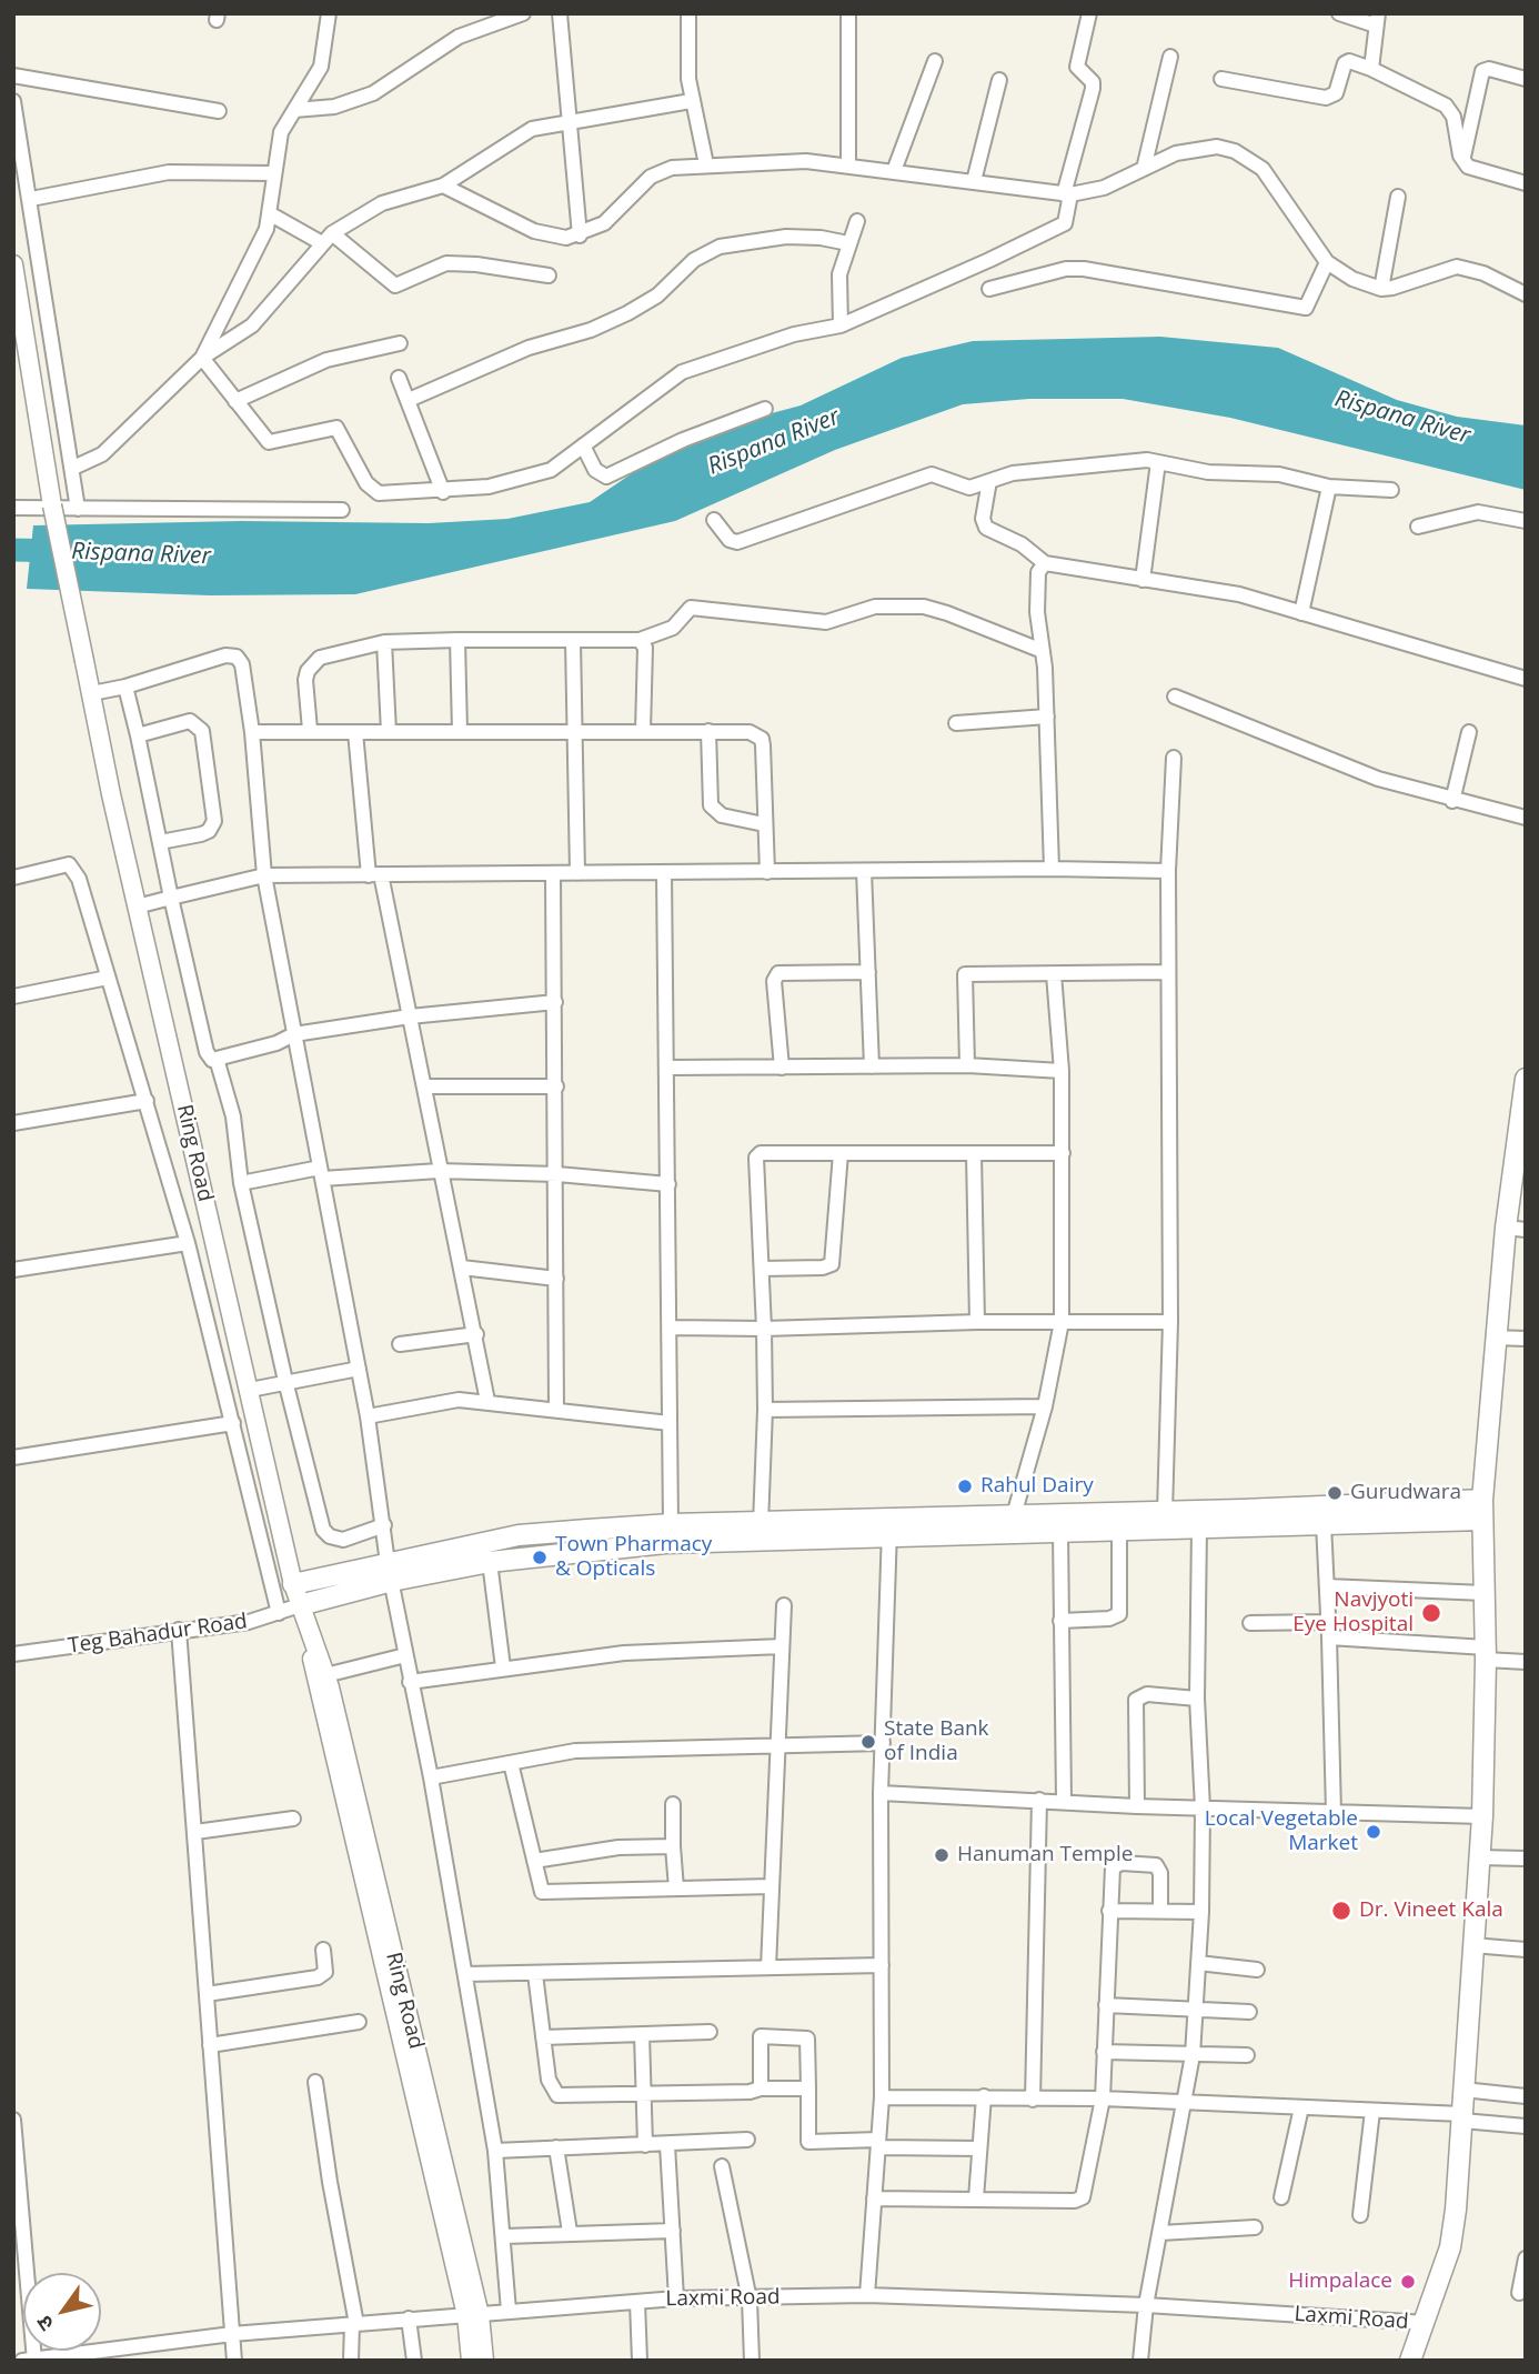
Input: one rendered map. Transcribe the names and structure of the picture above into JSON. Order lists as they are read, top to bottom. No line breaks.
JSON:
{"streets":{"street":["Ring Road","Teg Bahadur Road","Laxmi Road"]},"crossings":[["Ring Road","Teg Bahadur Road"],["Ring Road","Laxmi Road"]],"water":["Rispana River"],"places":["Rahul Dairy","Gurudwara","Town Pharmacy & Opticals","Navjyoti Eye Hospital","State Bank of India","Local Vegetable Market","Hanuman Temple","Dr. Vineet Kala","Himpalace"],"north":"bottom left"}
